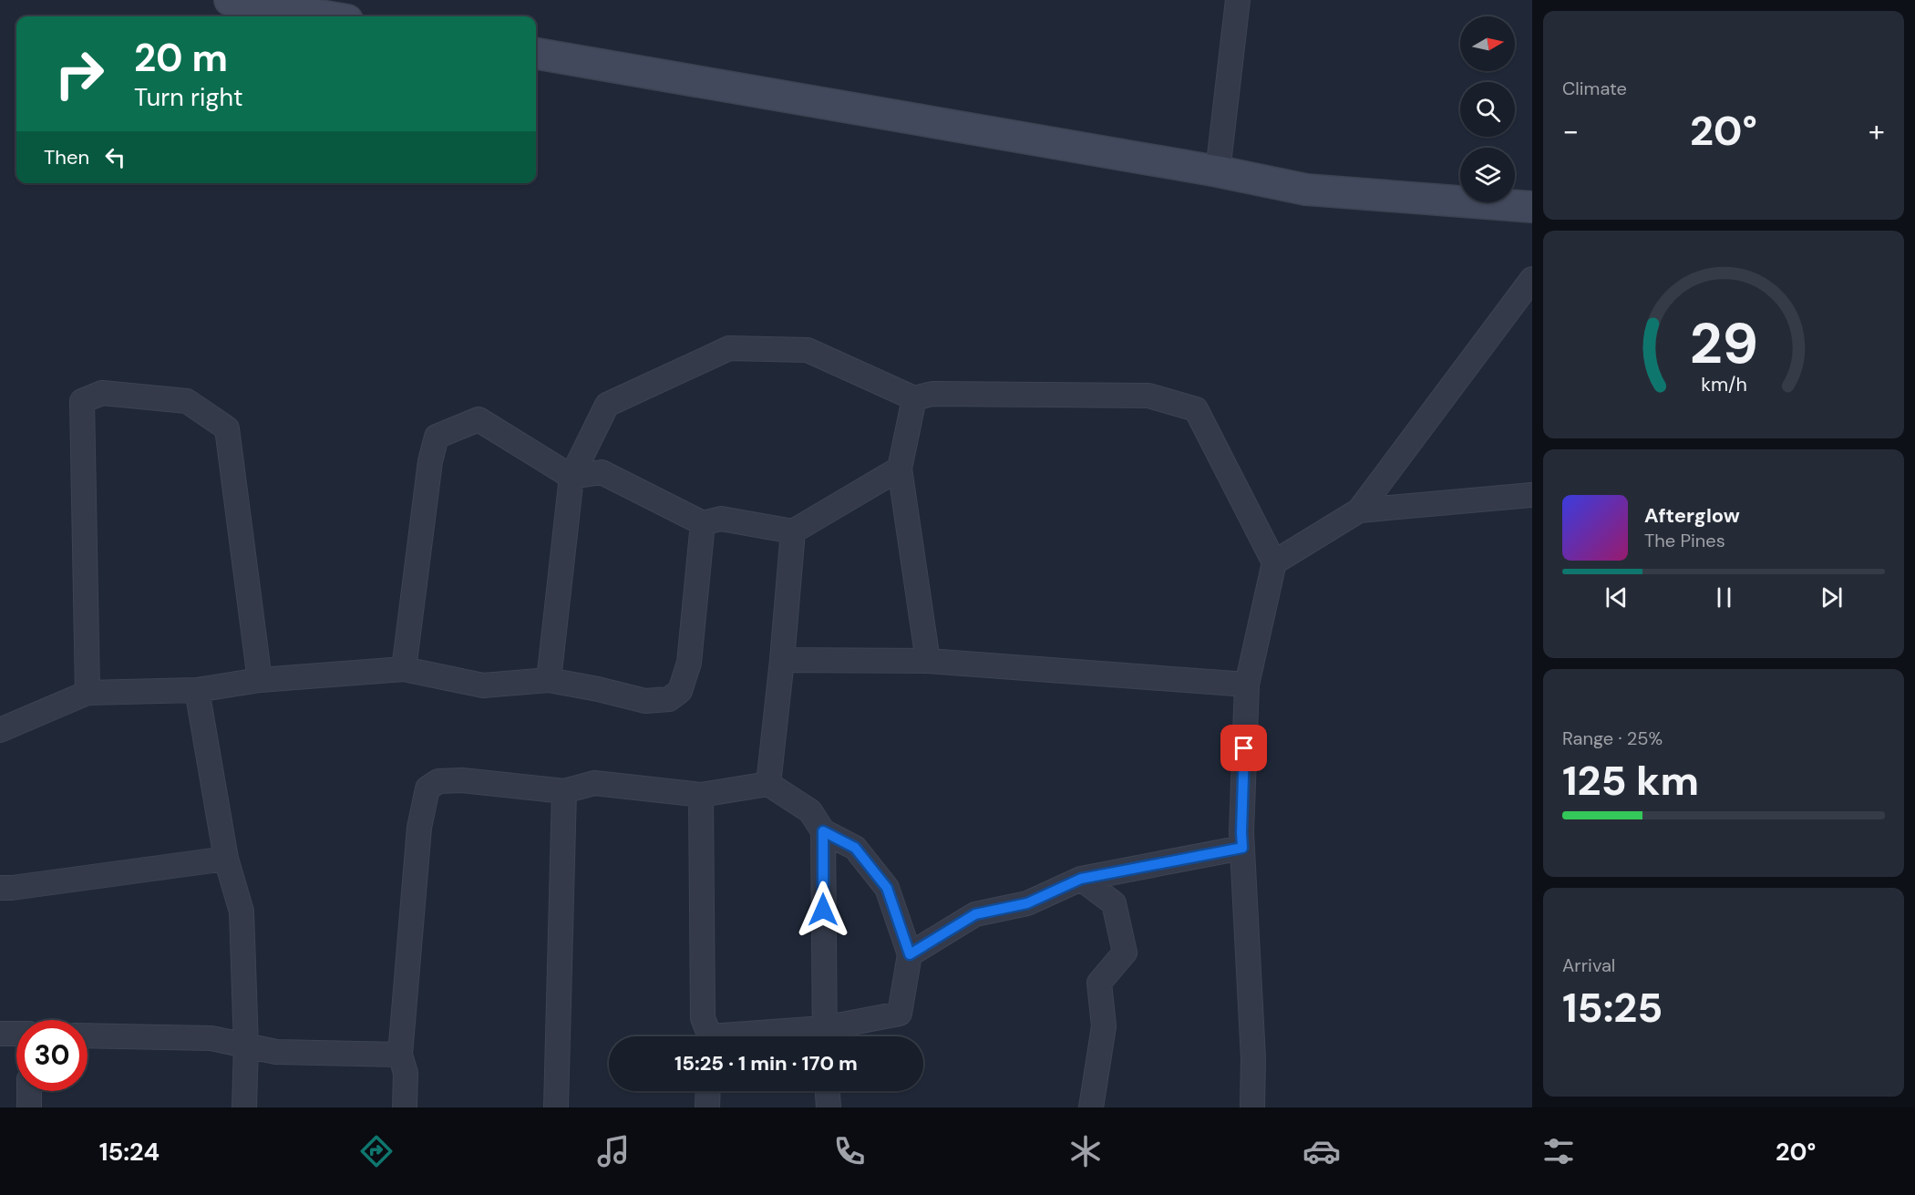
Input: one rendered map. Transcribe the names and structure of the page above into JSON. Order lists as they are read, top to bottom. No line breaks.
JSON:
{"north":"right","page":{"tile":["Climate",["Range · 25%","125 km"],["Arrival","15:25"]],"turn":["20 m","Turn right"],"heat":["−","20°","+"],"then":"Then","song":["Afterglow","The Pines"],"limit":"30","trip":"15:25 · 1 min · 170 m","tabs":["15:24","20°"],"gauge":["29","km/h"]}}
